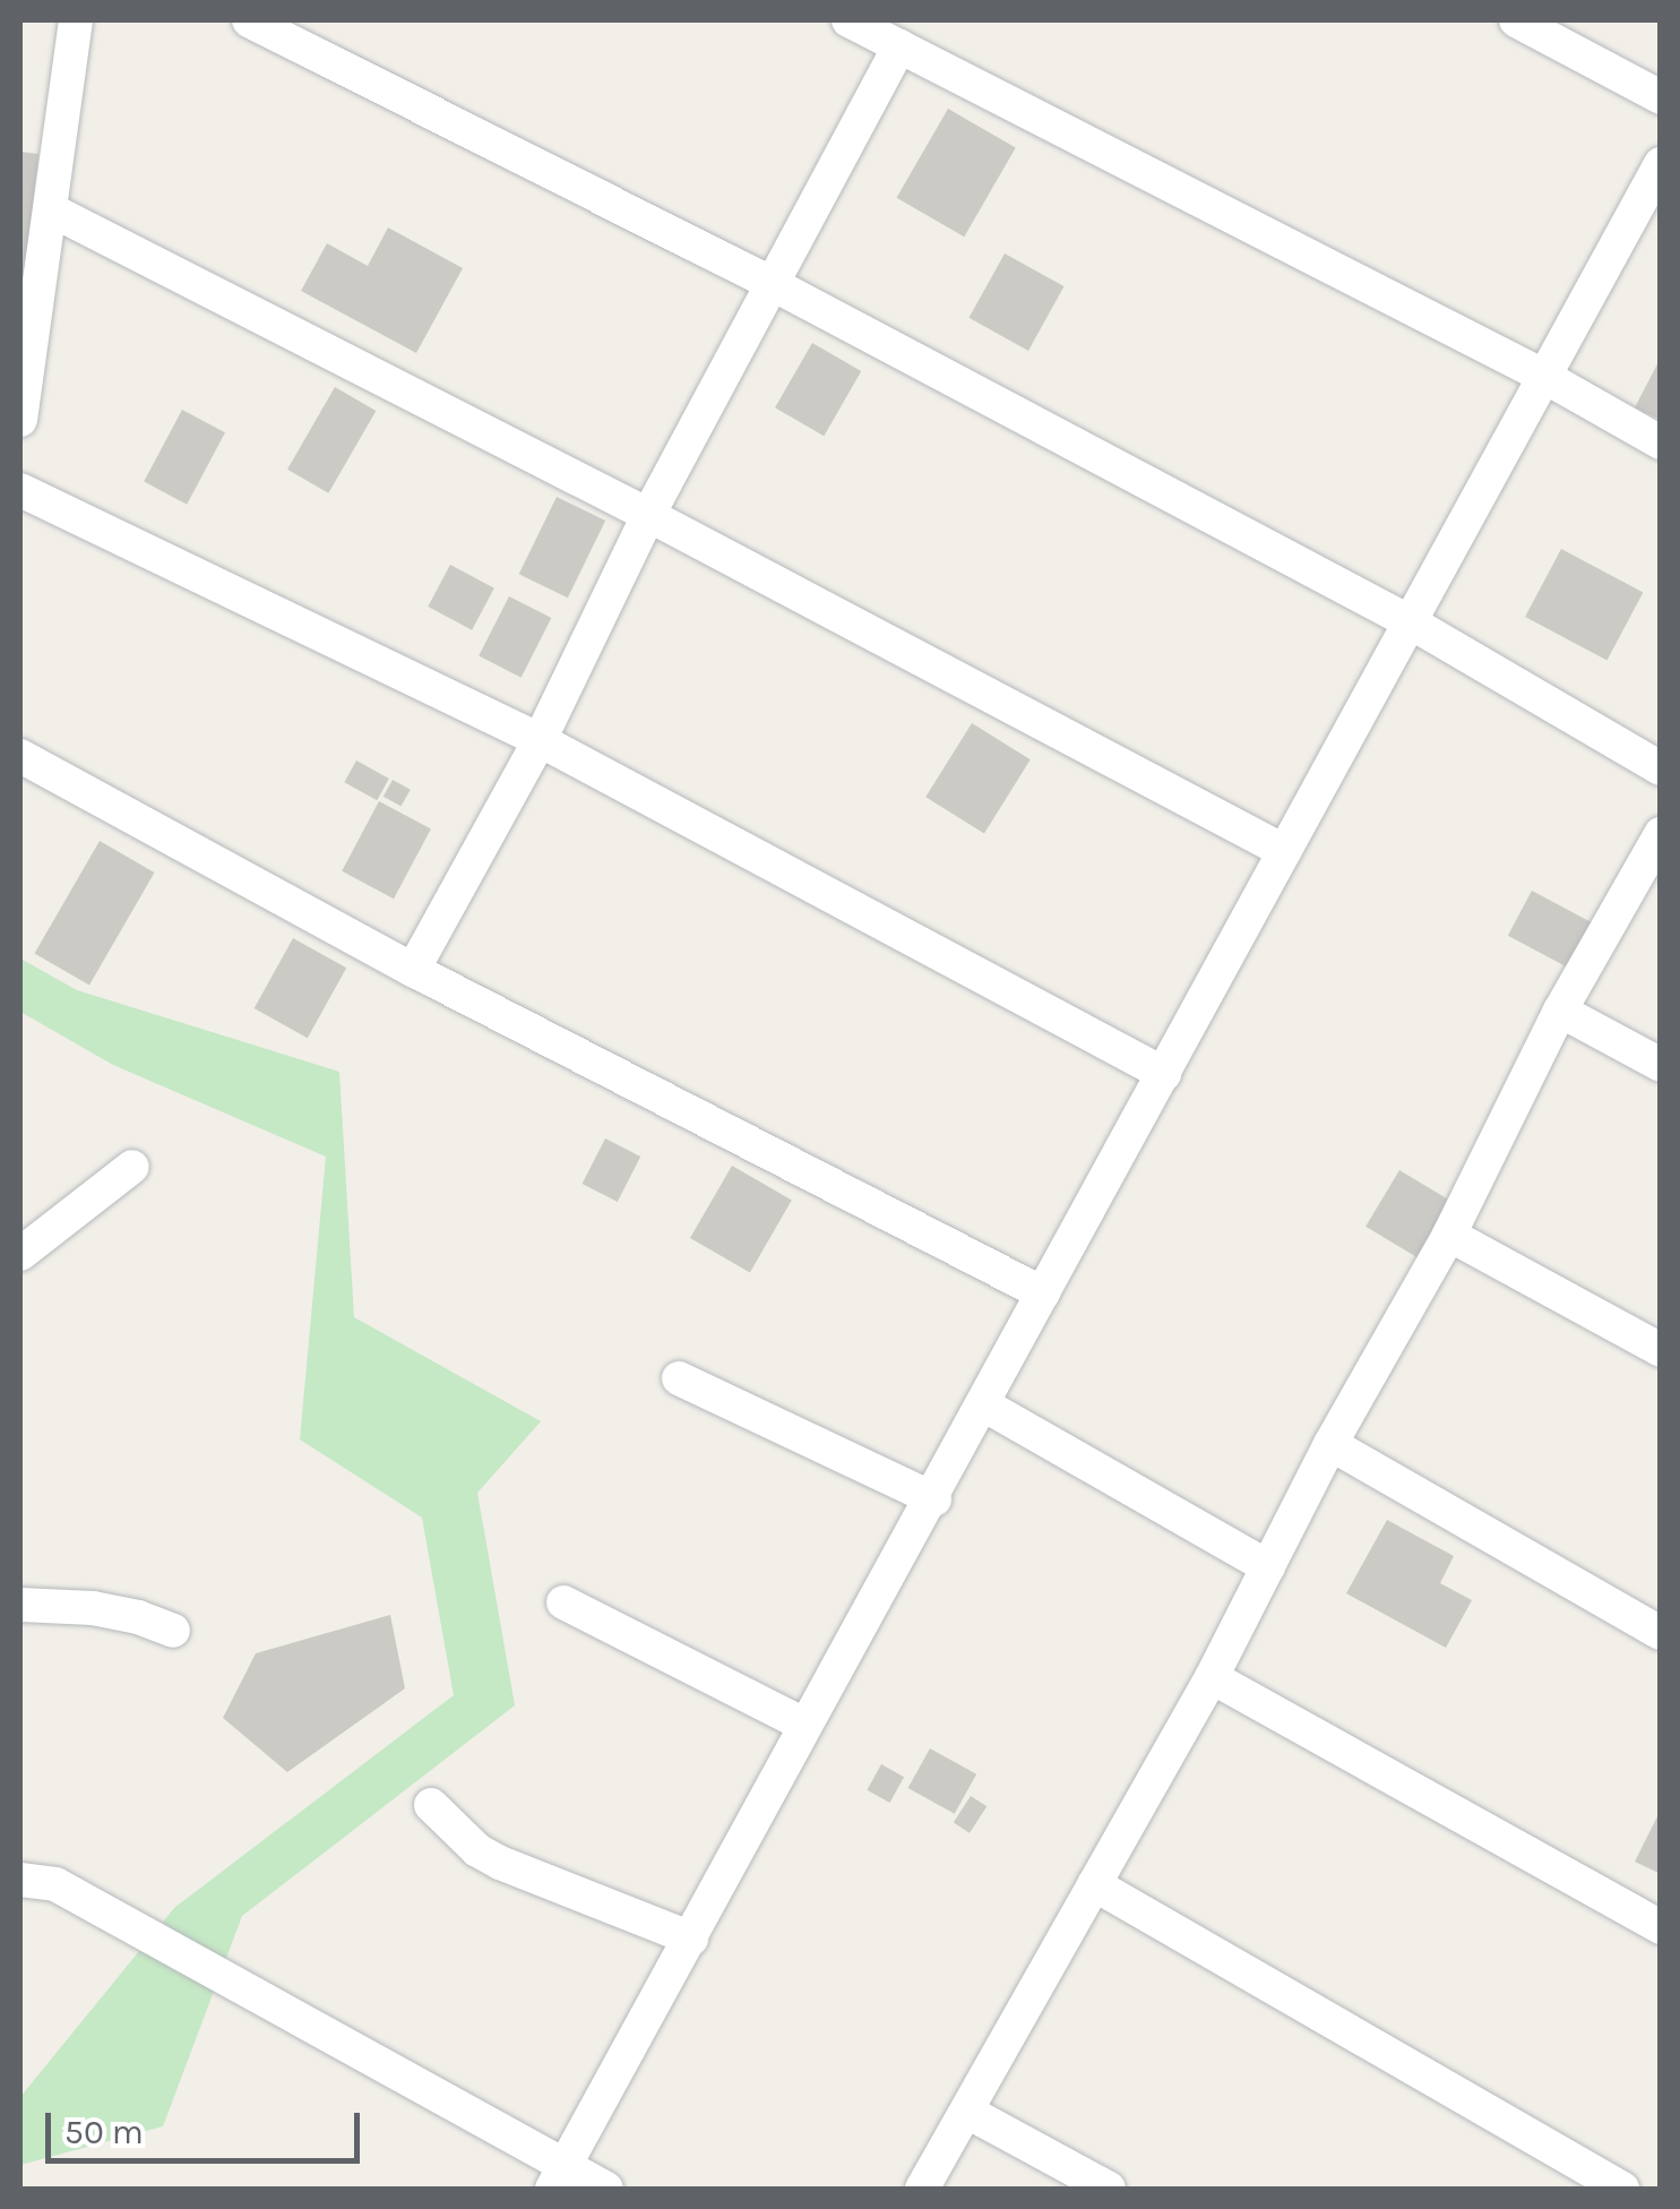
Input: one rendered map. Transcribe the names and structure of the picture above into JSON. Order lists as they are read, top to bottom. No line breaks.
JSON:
{"scale_bar":"50 m"}
